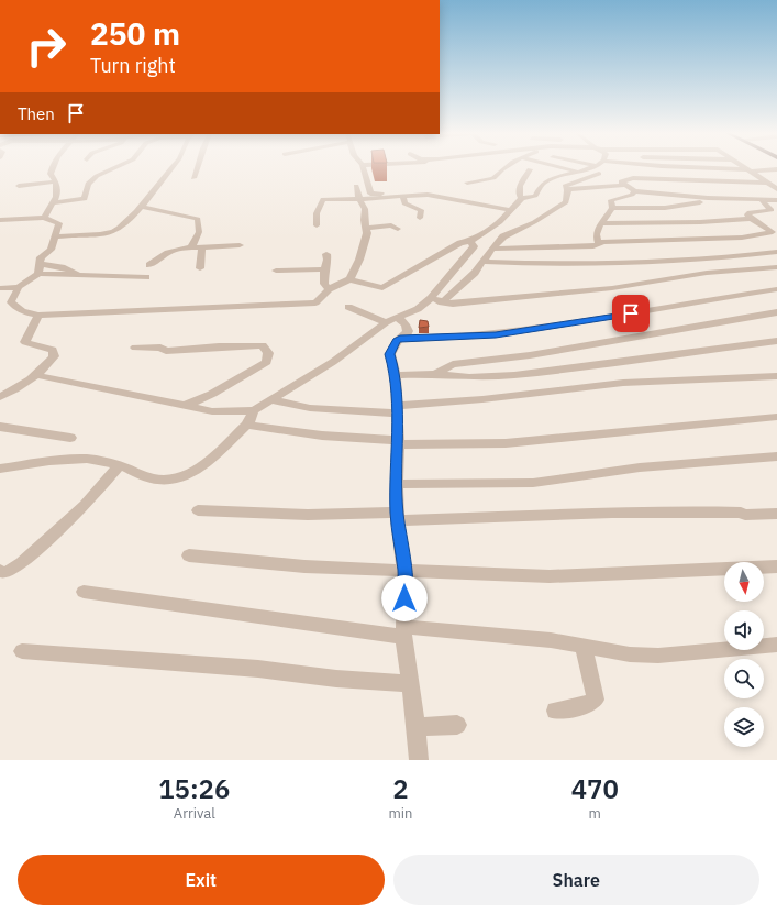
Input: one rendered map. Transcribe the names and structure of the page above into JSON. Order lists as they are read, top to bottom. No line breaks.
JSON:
{"north":"bottom","page":{"turn":["250 m","Turn right"],"then":"Then","eta":["15:26","Arrival","2","min","470","m"],"buttons":["Exit","Share"]}}
